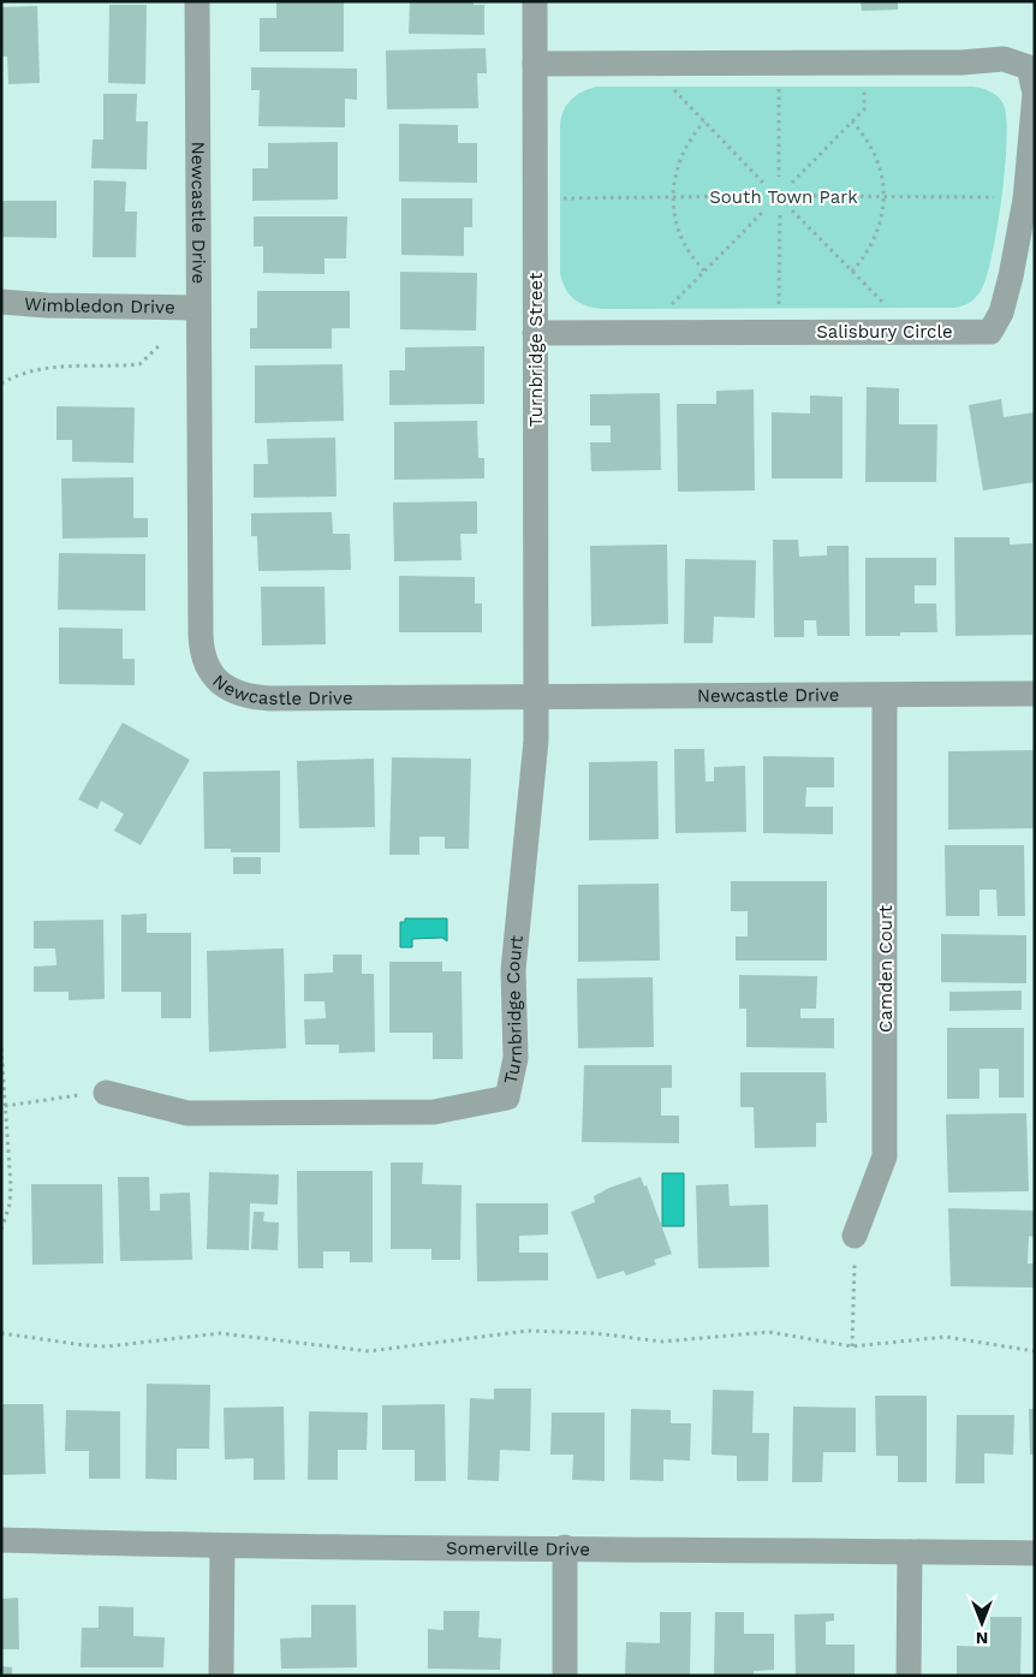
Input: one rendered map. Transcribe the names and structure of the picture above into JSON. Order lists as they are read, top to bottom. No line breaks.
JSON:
{"streets":{"street":["Newcastle Drive","Wimbledon Drive","Salisbury Circle","Turnbridge Street","Camden Court","Turnbridge Court","Somerville Drive"]},"crossings":[["Newcastle Drive","Wimbledon Drive"],["Newcastle Drive","Turnbridge Street"],["Newcastle Drive","Camden Court"],["Newcastle Drive","Turnbridge Court"],["Salisbury Circle","Turnbridge Street"],["Turnbridge Street","Turnbridge Court"]],"parks":["South Town Park"],"north":"bottom"}
